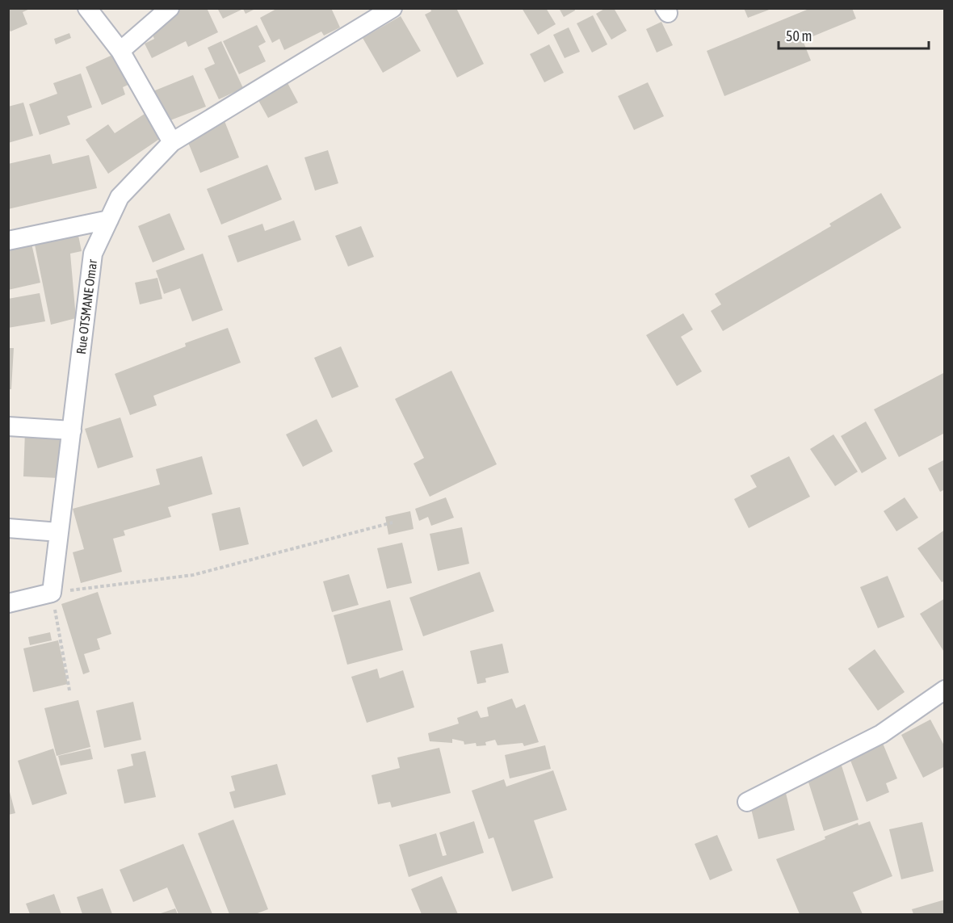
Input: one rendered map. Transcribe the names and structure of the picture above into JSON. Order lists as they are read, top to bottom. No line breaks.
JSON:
{"streets":{"street":["Rue OTSMANE Omar"]},"scale_bar":"50 m"}
